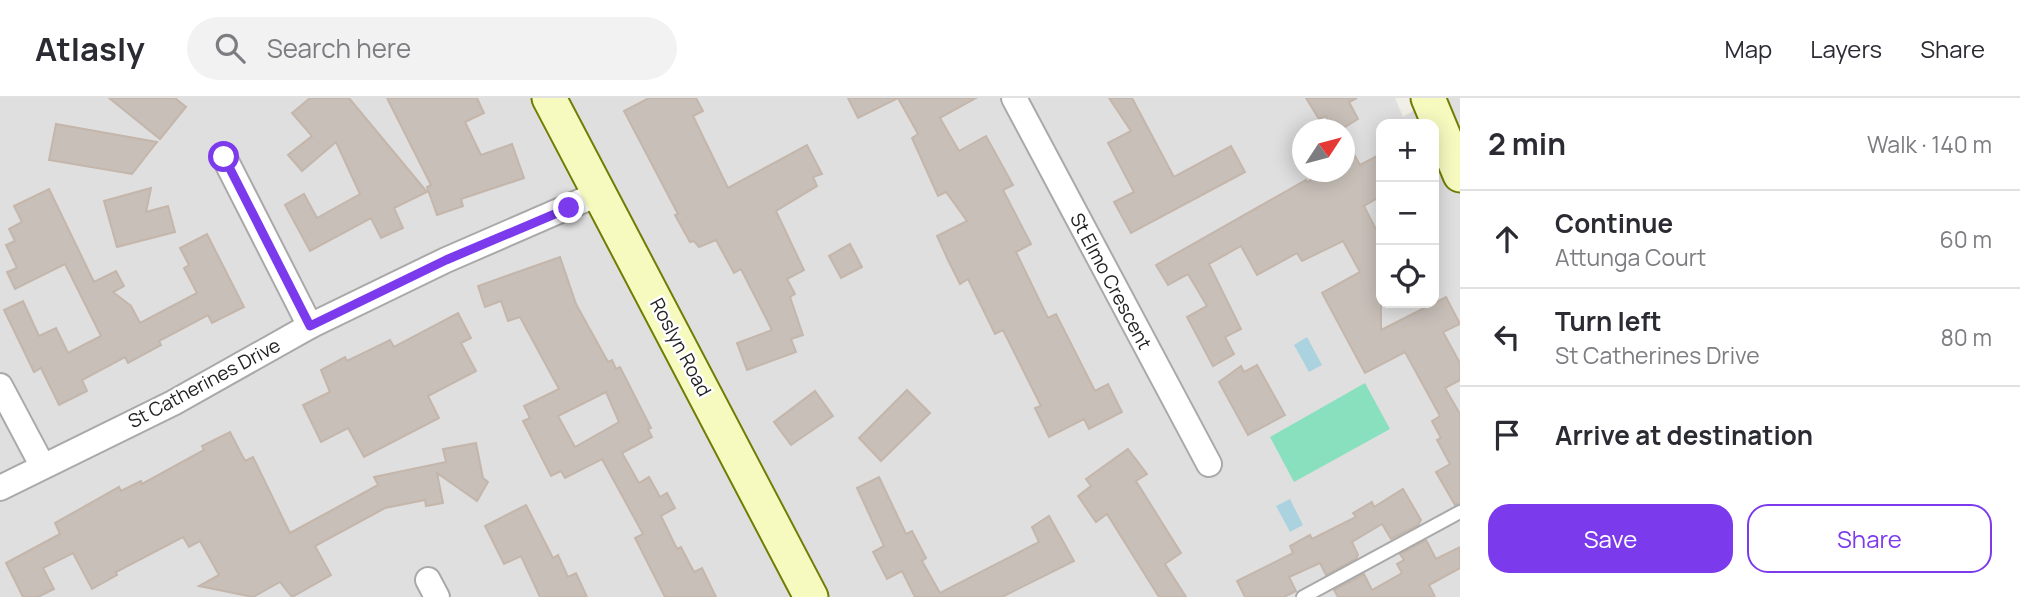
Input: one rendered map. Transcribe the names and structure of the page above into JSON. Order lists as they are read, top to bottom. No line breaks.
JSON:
{"streets":{"street":["St Elmo Crescent","Roslyn Road","St Catherines Drive"]},"crossings":[["Roslyn Road","St Catherines Drive"]],"north":"top right","page":{"header":"Atlasly","search":"Search here","nav":["Map","Layers","Share"],"heading":["2 min","Walk · 140 m"],"map_buttons":["+","−"],"list":[["Continue","Attunga Court","60 m"],["Turn left","St Catherines Drive","80 m"],"Arrive at destination"],"buttons":["Save","Share"]}}
